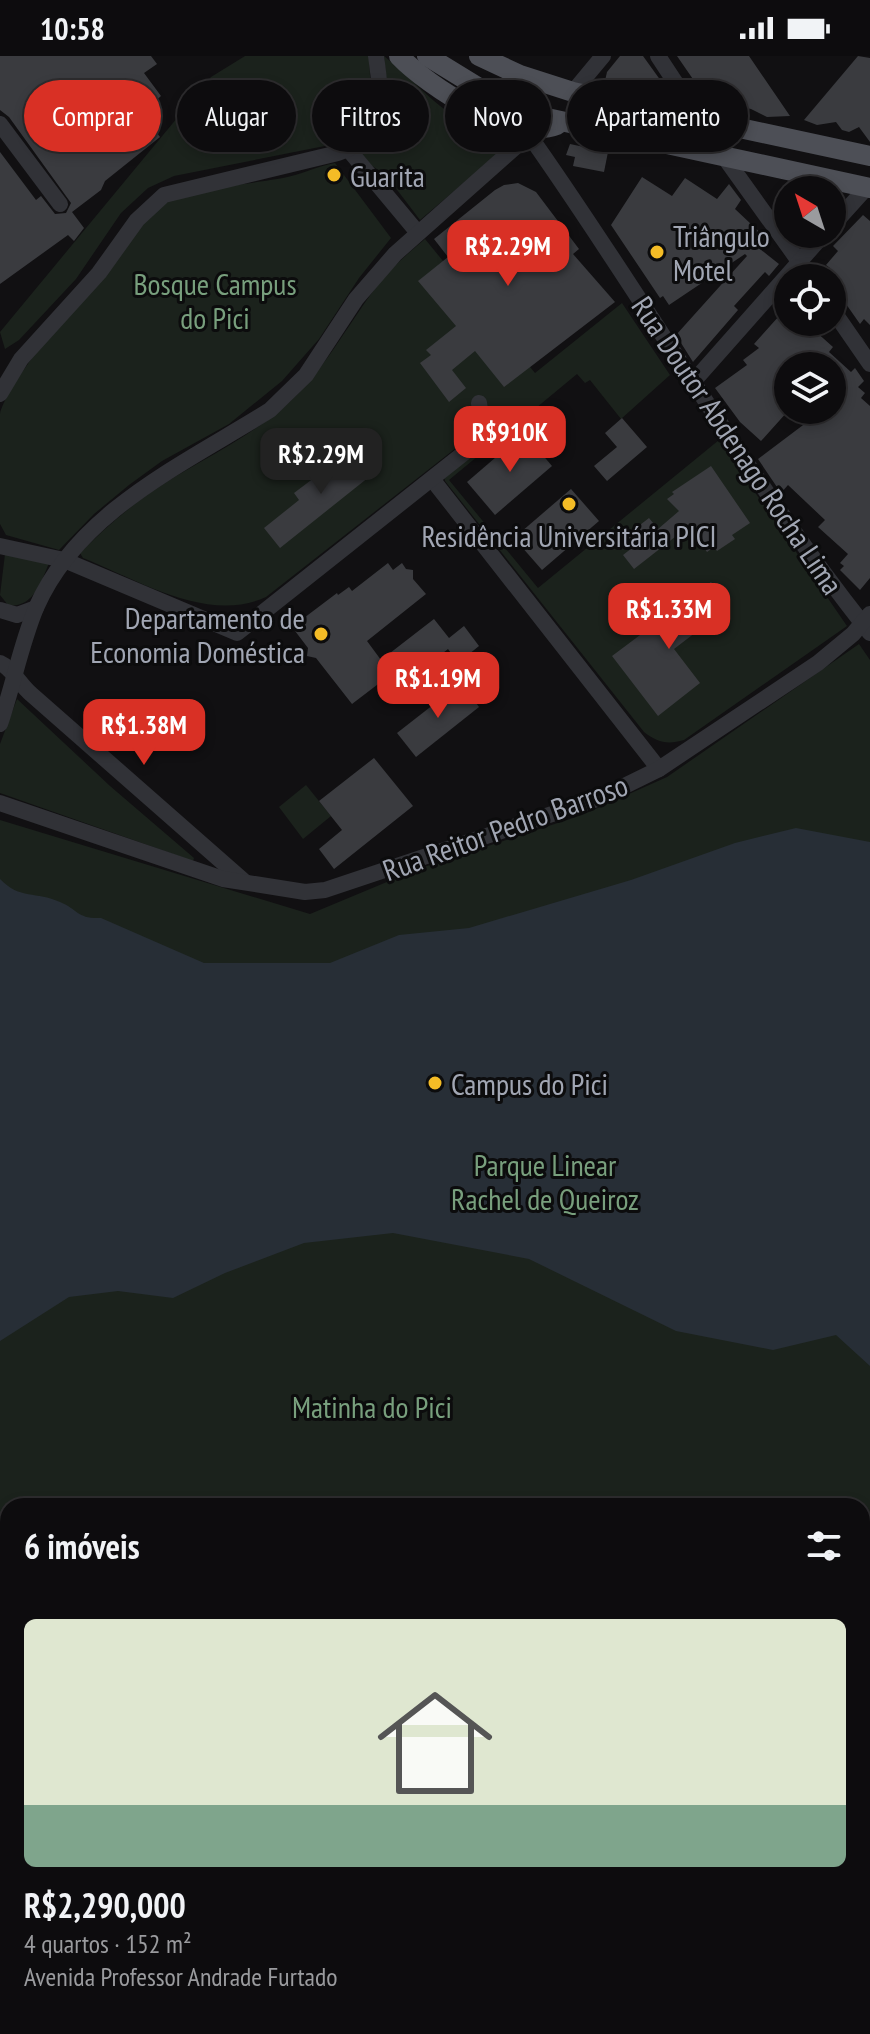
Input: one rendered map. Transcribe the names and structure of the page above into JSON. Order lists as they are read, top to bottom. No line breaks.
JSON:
{"streets":{"street":["Rua Doutor Abdenago Rocha Lima","Rua Reitor Pedro Barroso"]},"crossings":[["Rua Doutor Abdenago Rocha Lima","Rua Reitor Pedro Barroso"]],"parks":["Bosque Campus do Pici","Parque Linear Rachel de Queiroz","Matinha do Pici"],"places":["Guarita","Triângulo Motel","Residência Universitária PICI","Departamento de Economia Doméstica","Campus do Pici"],"north":"top left","page":{"status":"10:58","chip":["Comprar","Alugar","Filtros","Novo","Apartamento"],"price":["R$2.29M","R$910K","R$2.29M","R$1.33M","R$1.19M","R$1.38M"],"heading":"6 imóveis","list":[{"name":"R$2,290,000","note":"4 quartos · 152 m² · Avenida Professor Andrade Furtado"}]}}
